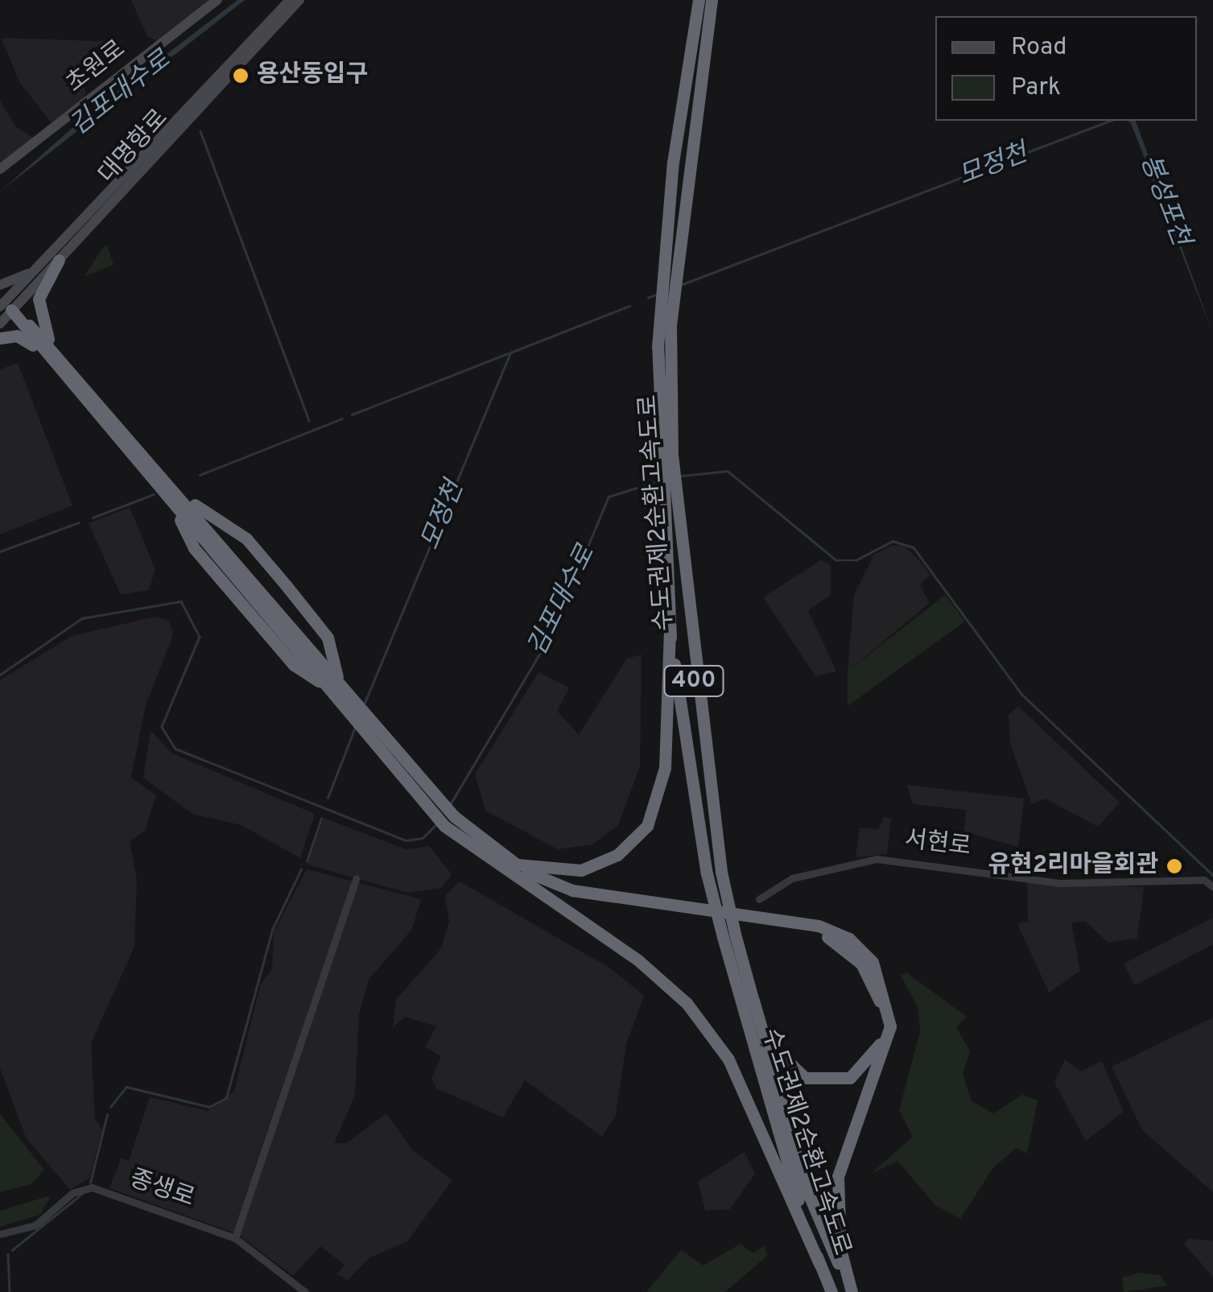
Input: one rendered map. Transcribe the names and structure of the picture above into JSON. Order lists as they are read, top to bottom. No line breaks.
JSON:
{"streets":{"highway":["수도권제2순환고속도로","400"],"main road":["초원로","대명항로"],"street":["서현로","종생로"]},"water":["김포대수로","모정천","봉성포천"],"places":["용산동입구","유현2리마을회관"],"legend":["Road","Park"]}
